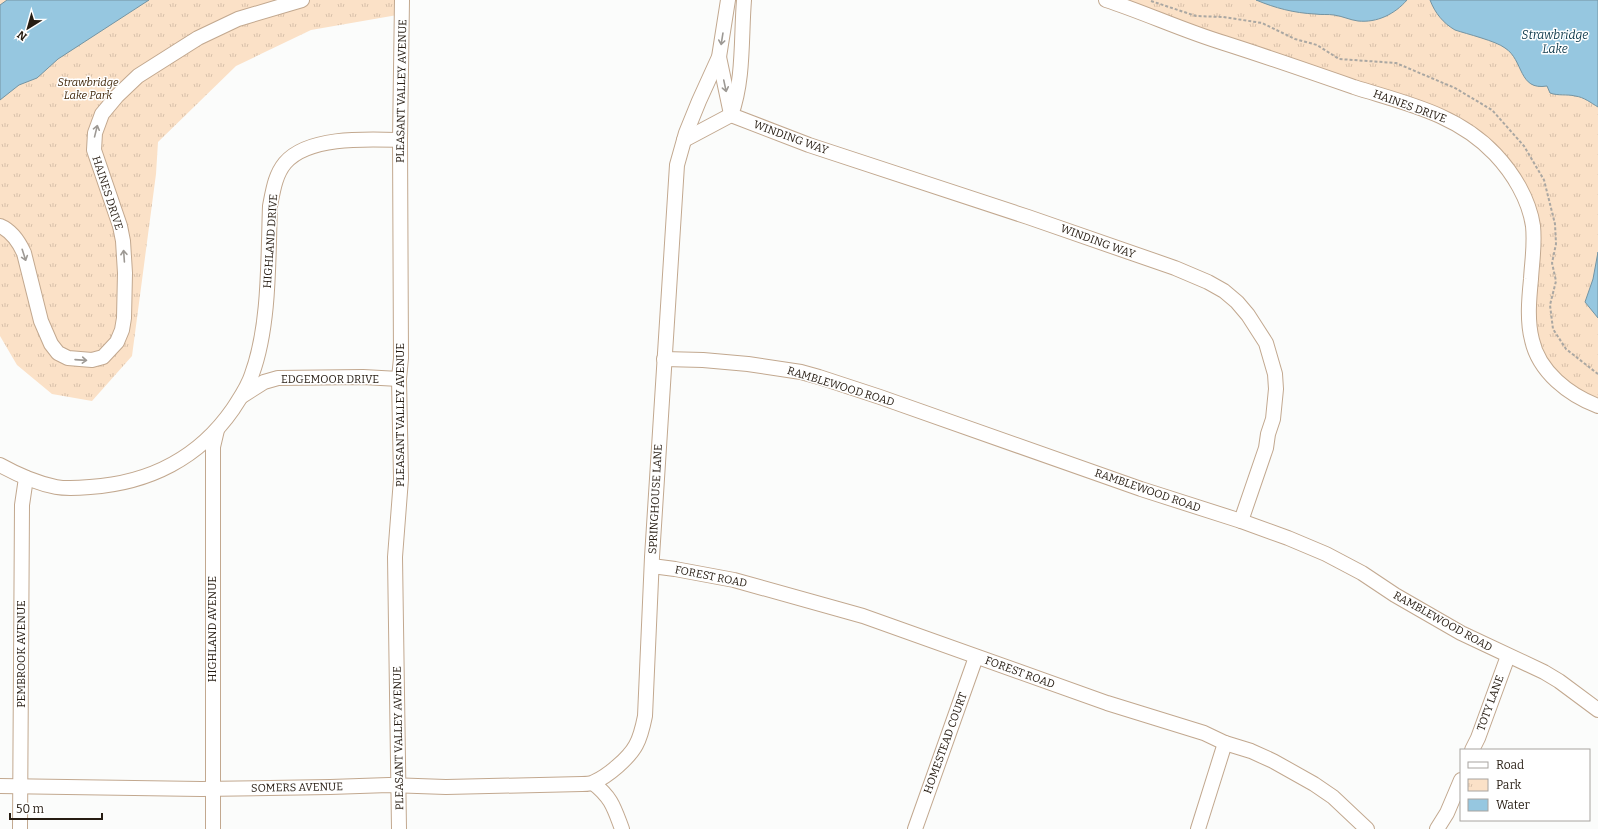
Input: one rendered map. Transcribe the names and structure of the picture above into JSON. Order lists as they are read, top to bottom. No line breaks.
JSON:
{"streets":{"street":["PLEASANT VALLEY AVENUE","HAINES DRIVE","WINDING WAY","HIGHLAND DRIVE","EDGEMOOR DRIVE","RAMBLEWOOD ROAD","SPRINGHOUSE LANE","FOREST ROAD","HIGHLAND AVENUE","PEMBROOK AVENUE","TOTY LANE","HOMESTEAD COURT","SOMERS AVENUE"]},"crossings":[["PLEASANT VALLEY AVENUE","HIGHLAND DRIVE"],["PLEASANT VALLEY AVENUE","EDGEMOOR DRIVE"],["PLEASANT VALLEY AVENUE","SOMERS AVENUE"],["WINDING WAY","RAMBLEWOOD ROAD"],["WINDING WAY","SPRINGHOUSE LANE"],["HIGHLAND DRIVE","EDGEMOOR DRIVE"],["HIGHLAND DRIVE","HIGHLAND AVENUE"],["RAMBLEWOOD ROAD","SPRINGHOUSE LANE"],["RAMBLEWOOD ROAD","TOTY LANE"],["SPRINGHOUSE LANE","FOREST ROAD"],["SPRINGHOUSE LANE","SOMERS AVENUE"],["FOREST ROAD","HOMESTEAD COURT"],["HIGHLAND AVENUE","SOMERS AVENUE"],["PEMBROOK AVENUE","SOMERS AVENUE"]],"water":["Strawbridge Lake"],"parks":["Strawbridge Lake Park"],"legend":["Road","Park","Water"],"scale_bar":"50 m","north":"bottom left"}
